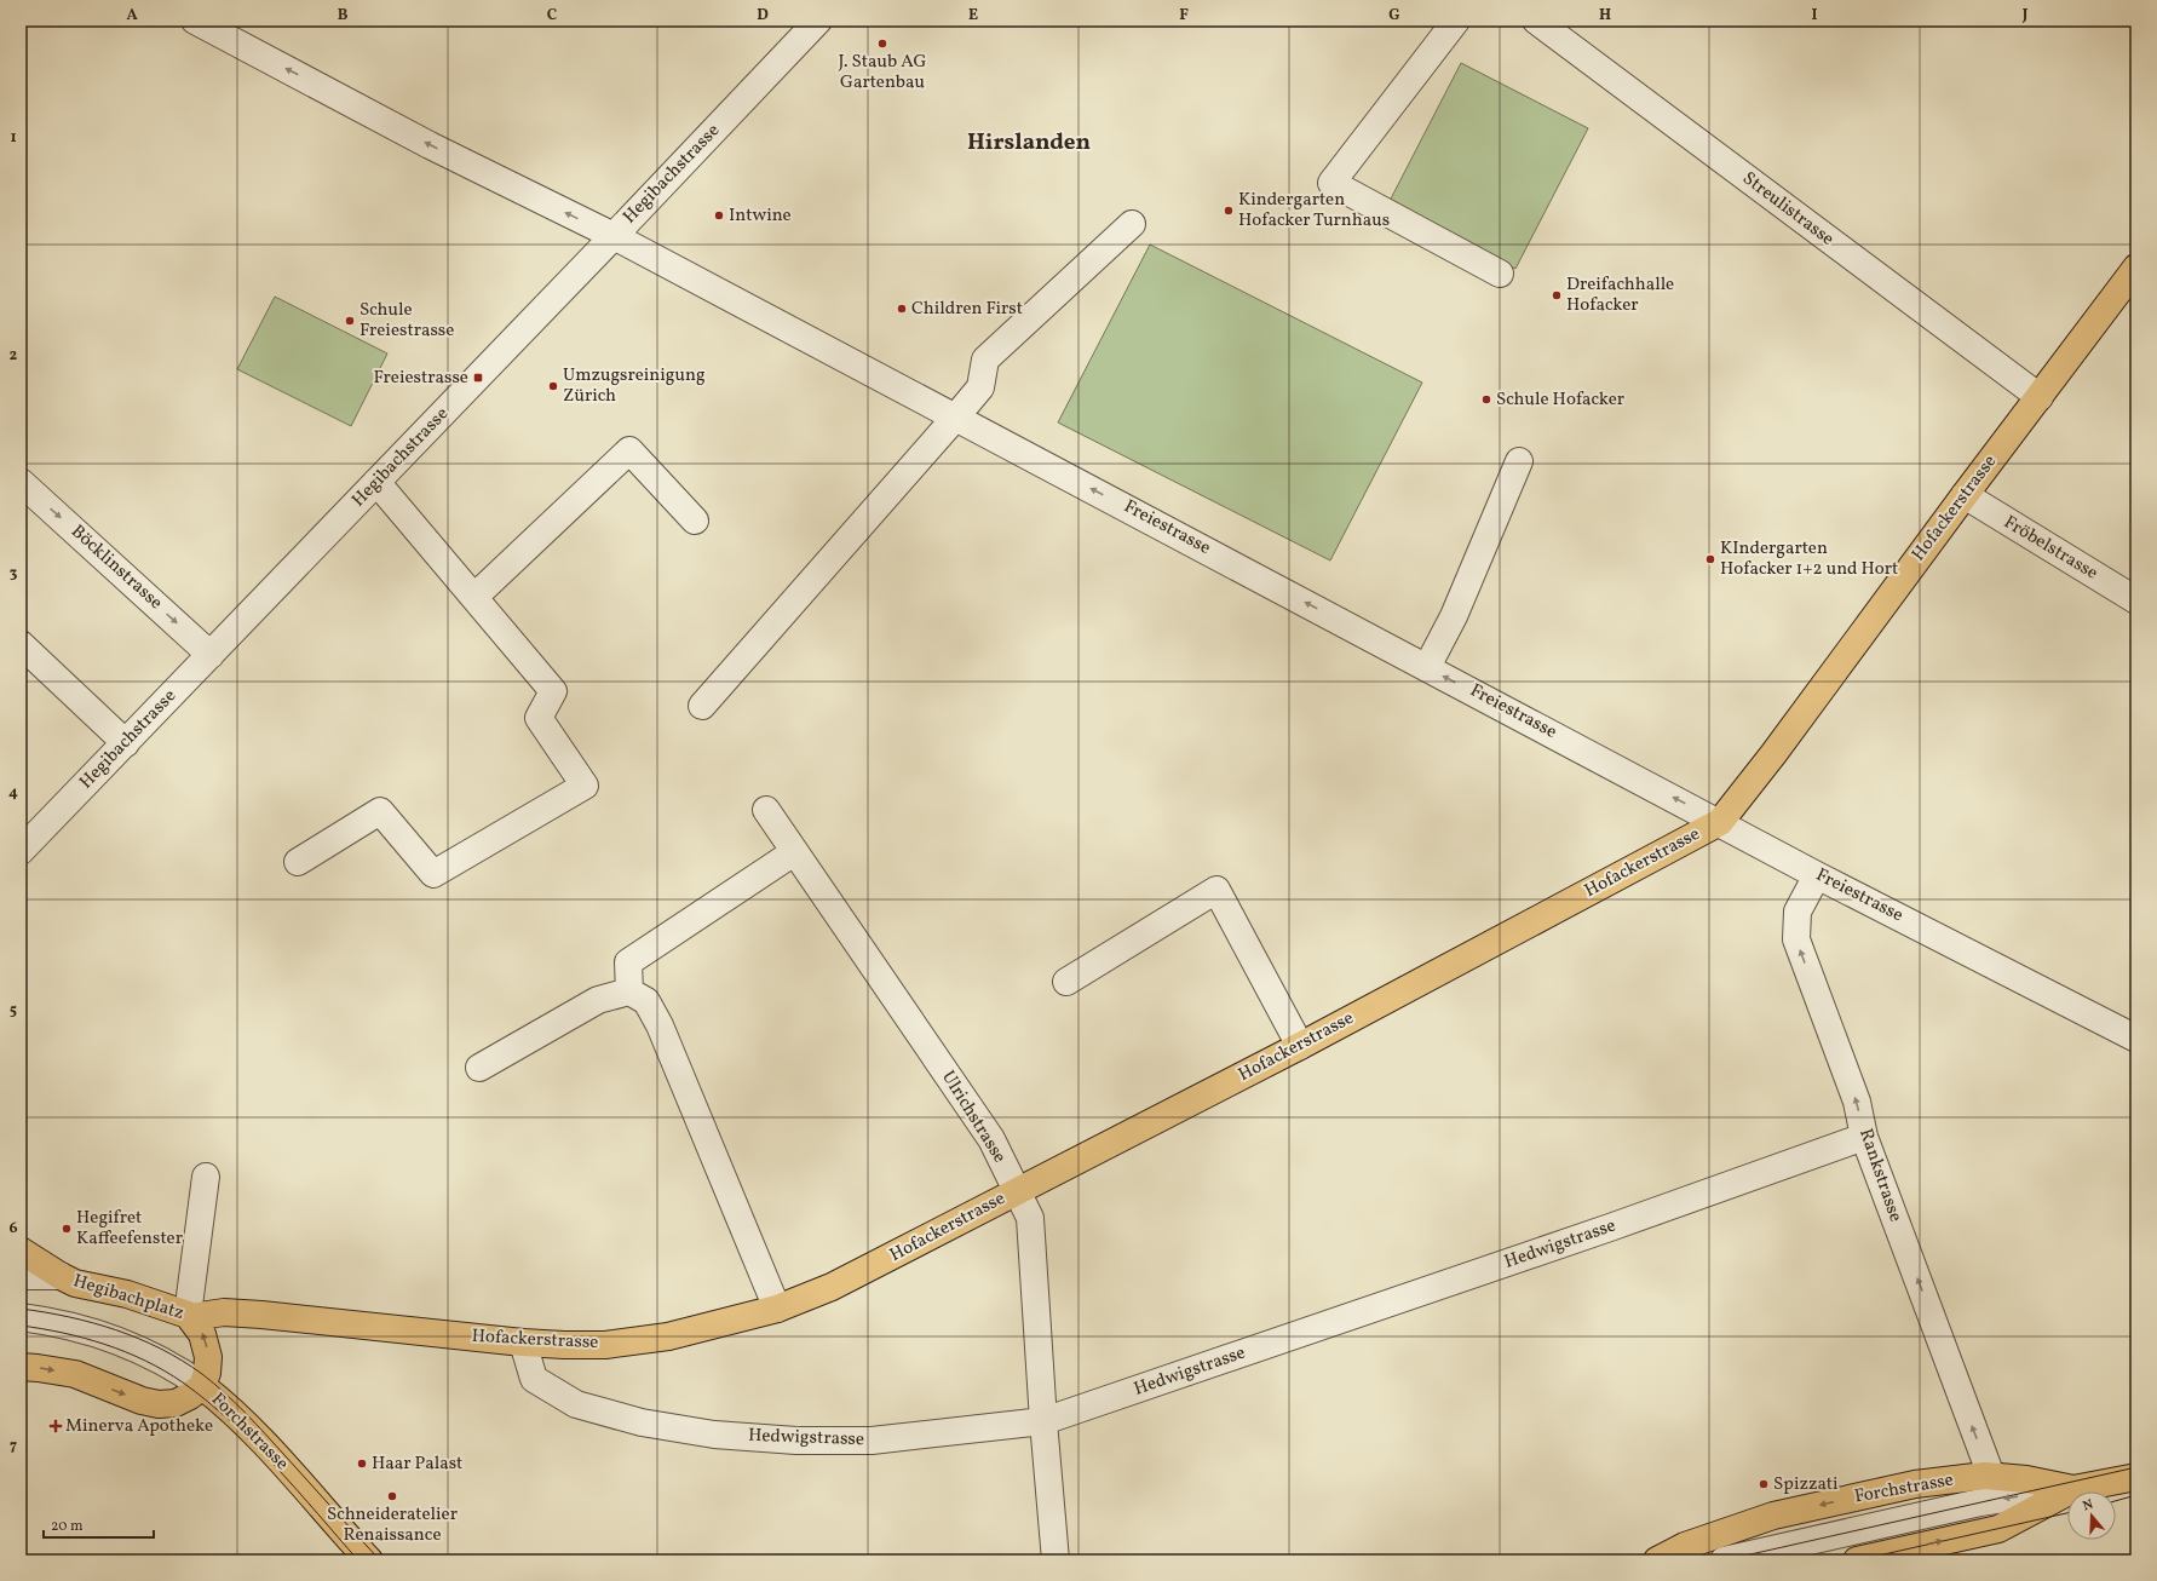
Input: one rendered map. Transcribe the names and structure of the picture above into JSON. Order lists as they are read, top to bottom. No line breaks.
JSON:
{"streets":{"main road":["Hofackerstrasse","Hegibachplatz","Forchstrasse"],"street":["Hegibachstrasse","Streulistrasse","Freiestrasse","Fröbelstrasse","Böcklinstrasse","Ulrichstrasse","Rankstrasse","Hedwigstrasse"]},"crossings":[["Hegibachstrasse","Freiestrasse"],["Hegibachstrasse","Böcklinstrasse"],["Streulistrasse","Hofackerstrasse"],["Hofackerstrasse","Freiestrasse"],["Hofackerstrasse","Fröbelstrasse"],["Hofackerstrasse","Ulrichstrasse"],["Hofackerstrasse","Hedwigstrasse"],["Hofackerstrasse","Hegibachplatz"],["Freiestrasse","Rankstrasse"],["Ulrichstrasse","Hedwigstrasse"],["Rankstrasse","Hedwigstrasse"],["Rankstrasse","Forchstrasse"],["Hegibachplatz","Forchstrasse"]],"one_way":["Freiestrasse","Rankstrasse"],"districts":["Hirslanden"],"places":{"other":["J. Staub AG Gartenbau","Kindergarten Hofacker Turnhaus","Intwine","Dreifachhalle Hofacker","Children First","Schule Freiestrasse","Umzugsreinigung Zürich","Schule Hofacker","KIndergarten Hofacker 1+2 und Hort","Hegifret Kaffeefenster","Haar Palast","Spizzati","Schneideratelier Renaissance"],"transit":["Freiestrasse"],"health":["Minerva Apotheke"]},"scale_bar":"20 m","north":"top","grid":{"columns":["A","B","C","D","E","F","G","H","I","J"],"rows":["1","2","3","4","5","6","7"]}}
